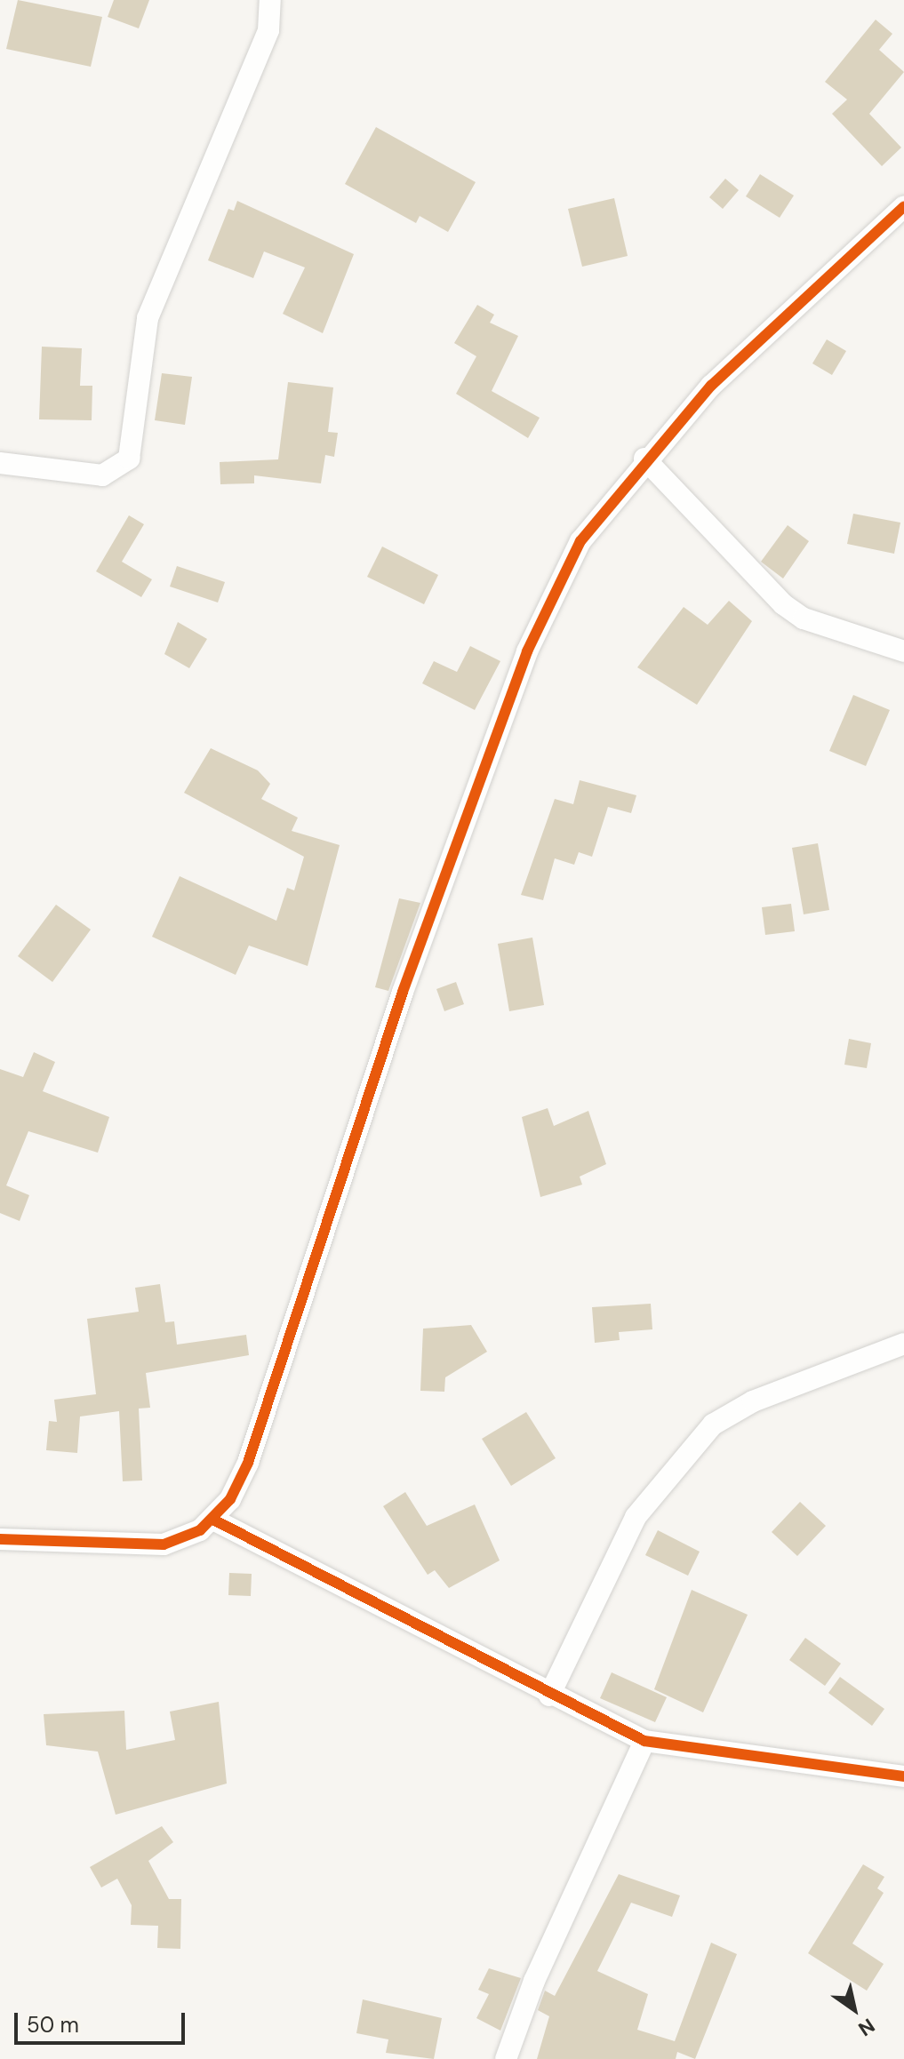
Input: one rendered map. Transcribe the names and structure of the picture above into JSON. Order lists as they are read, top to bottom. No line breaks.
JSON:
{"scale_bar":"50 m","north":"bottom right"}
